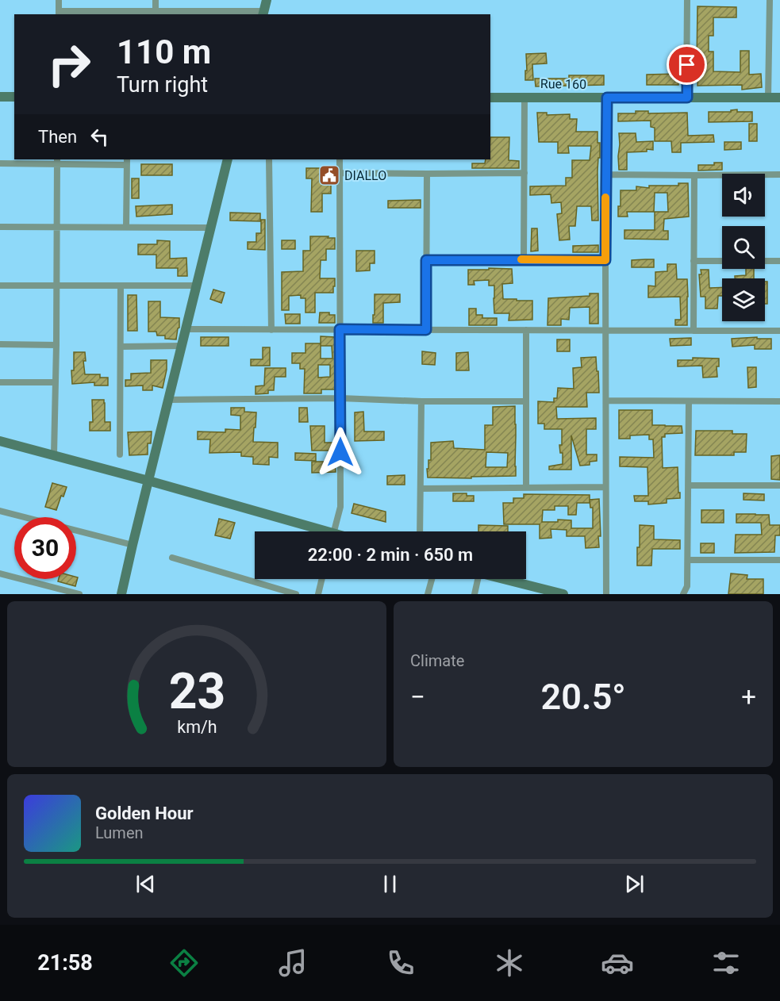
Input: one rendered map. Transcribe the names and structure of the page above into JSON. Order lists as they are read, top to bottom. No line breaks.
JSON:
{"streets":{"street":["Rue 160"]},"places":{"public building":["DIALLO"]},"page":{"turn":["110 m","Turn right"],"then":"Then","limit":"30","trip":"22:00 · 2 min · 650 m","tile":"Climate","heat":["−","20.5°","+"],"song":["Golden Hour","Lumen"],"tabs":"21:58","gauge":["23","km/h"]}}
